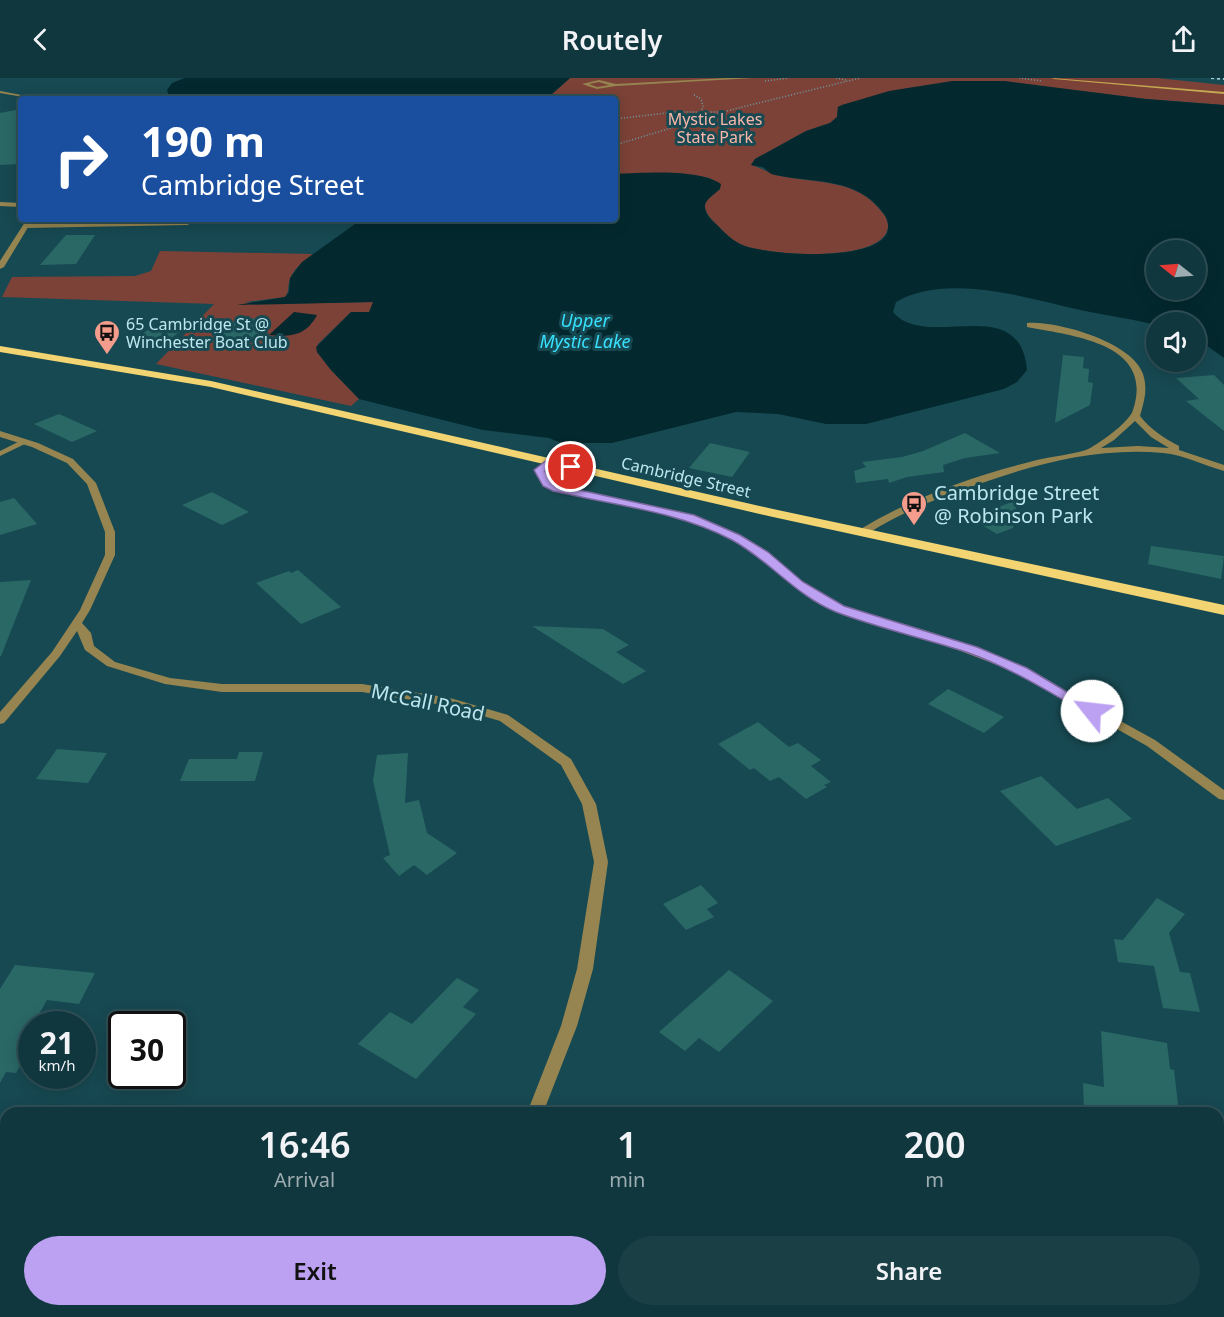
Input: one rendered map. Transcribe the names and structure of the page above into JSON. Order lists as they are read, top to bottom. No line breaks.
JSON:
{"streets":{"highway":["Cambridge Street"],"street":["McCall Road"]},"water":["Upper Mystic Lake"],"parks":["Mystic Lakes State Park"],"places":{"bus stop":["65 Cambridge St @ Winchester Boat Club","Cambridge Street @ Robinson Park"]},"north":"left","page":{"header":"Routely","turn":["190 m","Cambridge Street"],"speed":"21 km/h","limit":"30","eta":["16:46","Arrival","1","min","200","m"],"buttons":["Exit","Share"]}}
